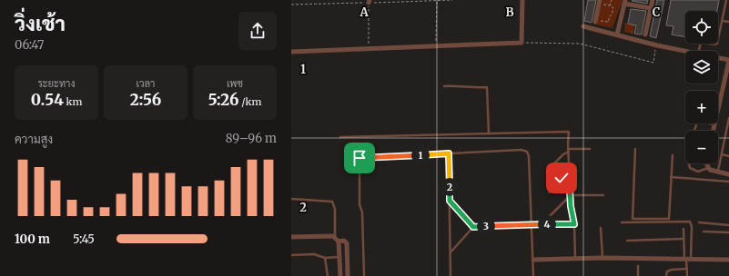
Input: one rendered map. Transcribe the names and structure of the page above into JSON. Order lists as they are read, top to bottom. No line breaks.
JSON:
{"page":{"heading":["วิ่งเช้า","06:47"],"map_buttons":["+","−"],"stats":[["ระยะทาง","0.54 km"],["เวลา","2:56"],["เพซ","5:26 /km"]],"chart":["ความสูง","89–96 m"],"pins":["1","2","4","3"],"list":[{"name":"100 m","note":"5:45"}]},"grid":{"columns":["A","B","C"],"rows":["1","2"]}}
